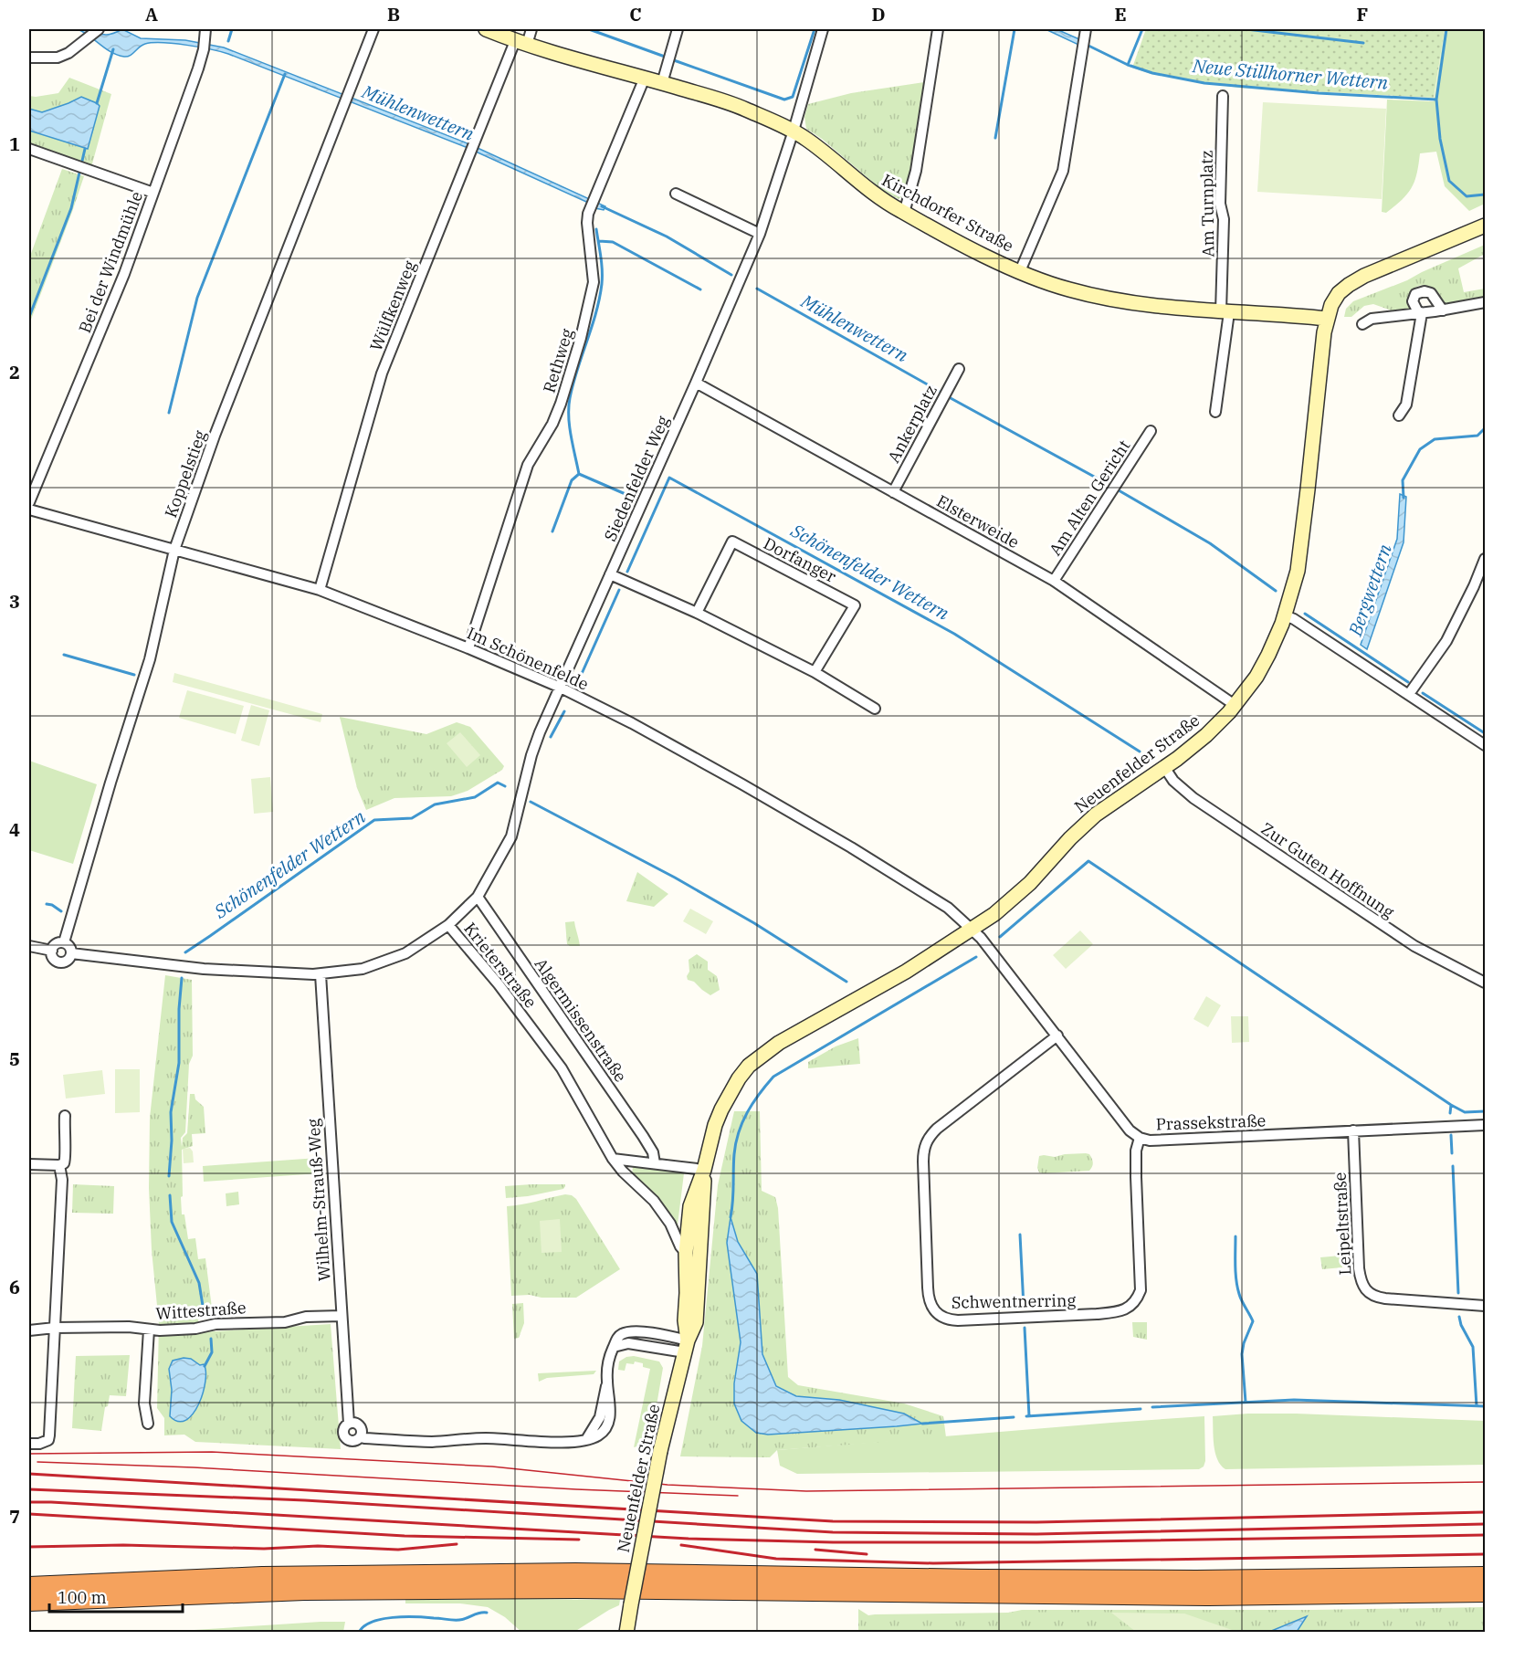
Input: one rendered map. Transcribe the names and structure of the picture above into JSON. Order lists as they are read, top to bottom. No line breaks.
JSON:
{"streets":{"main road":["Kirchdorfer Straße","Neuenfelder Straße"],"street":["Am Turnplatz","Bei der Windmühle","Wülfkenweg","Rethweg","Ankerplatz","Koppelstieg","Siedenfelder Weg","Am Alten Gericht","Elsterweide","Dorfanger","Im Schönenfelde","Zur Guten Hoffnung","Krieterstraße","Algermissenstraße","Prassekstraße","Wilhelm-Strauß-Weg","Leipeltstraße","Schwentnerring","Wittestraße"]},"crossings":[["Am Turnplatz","Kirchdorfer Straße"],["Kirchdorfer Straße","Wülfkenweg"],["Kirchdorfer Straße","Rethweg"],["Kirchdorfer Straße","Siedenfelder Weg"],["Kirchdorfer Straße","Neuenfelder Straße"],["Wülfkenweg","Im Schönenfelde"],["Rethweg","Im Schönenfelde"],["Ankerplatz","Elsterweide"],["Koppelstieg","Im Schönenfelde"],["Koppelstieg","Krieterstraße"],["Siedenfelder Weg","Elsterweide"],["Siedenfelder Weg","Im Schönenfelde"],["Siedenfelder Weg","Krieterstraße"],["Siedenfelder Weg","Algermissenstraße"],["Am Alten Gericht","Elsterweide"],["Elsterweide","Neuenfelder Straße"],["Im Schönenfelde","Neuenfelder Straße"],["Im Schönenfelde","Prassekstraße"],["Neuenfelder Straße","Zur Guten Hoffnung"],["Neuenfelder Straße","Krieterstraße"],["Neuenfelder Straße","Prassekstraße"],["Neuenfelder Straße","Wilhelm-Strauß-Weg"],["Krieterstraße","Wilhelm-Strauß-Weg"],["Prassekstraße","Leipeltstraße"],["Prassekstraße","Schwentnerring"],["Wilhelm-Strauß-Weg","Wittestraße"]],"water":["Neue Stillhorner Wettern","Mühlenwettern","Schönenfelder Wettern","Bergwettern"],"scale_bar":"100 m","grid":{"columns":["A","B","C","D","E","F"],"rows":["1","2","3","4","5","6","7"]}}
